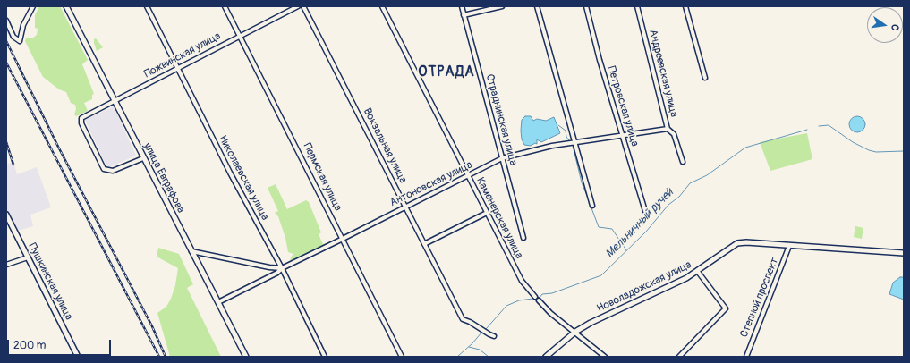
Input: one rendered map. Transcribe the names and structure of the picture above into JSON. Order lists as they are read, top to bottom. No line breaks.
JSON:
{"streets":{"street":["Пожвинская улица","Андреевская улица","Петровская улица","Отраднинская улица","Вокзальная улица","Пермская улица","улица Евграфова","Николаевская улица","Антоновская улица","Каменерская улица","Пушкинская улица","Новоладожская улица","Степной проспект"]},"crossings":[["Пожвинская улица","Пермская улица"],["Пожвинская улица","улица Евграфова"],["Пожвинская улица","Николаевская улица"],["Андреевская улица","Антоновская улица"],["Петровская улица","Антоновская улица"],["Отраднинская улица","Антоновская улица"],["Вокзальная улица","Антоновская улица"],["Пермская улица","Антоновская улица"],["улица Евграфова","Антоновская улица"],["Николаевская улица","Антоновская улица"],["Антоновская улица","Каменерская улица"],["Новоладожская улица","Степной проспект"]],"districts":["ОТРАДА"],"water":["Мельничный ручей"],"scale_bar":"200 m","north":"right"}
